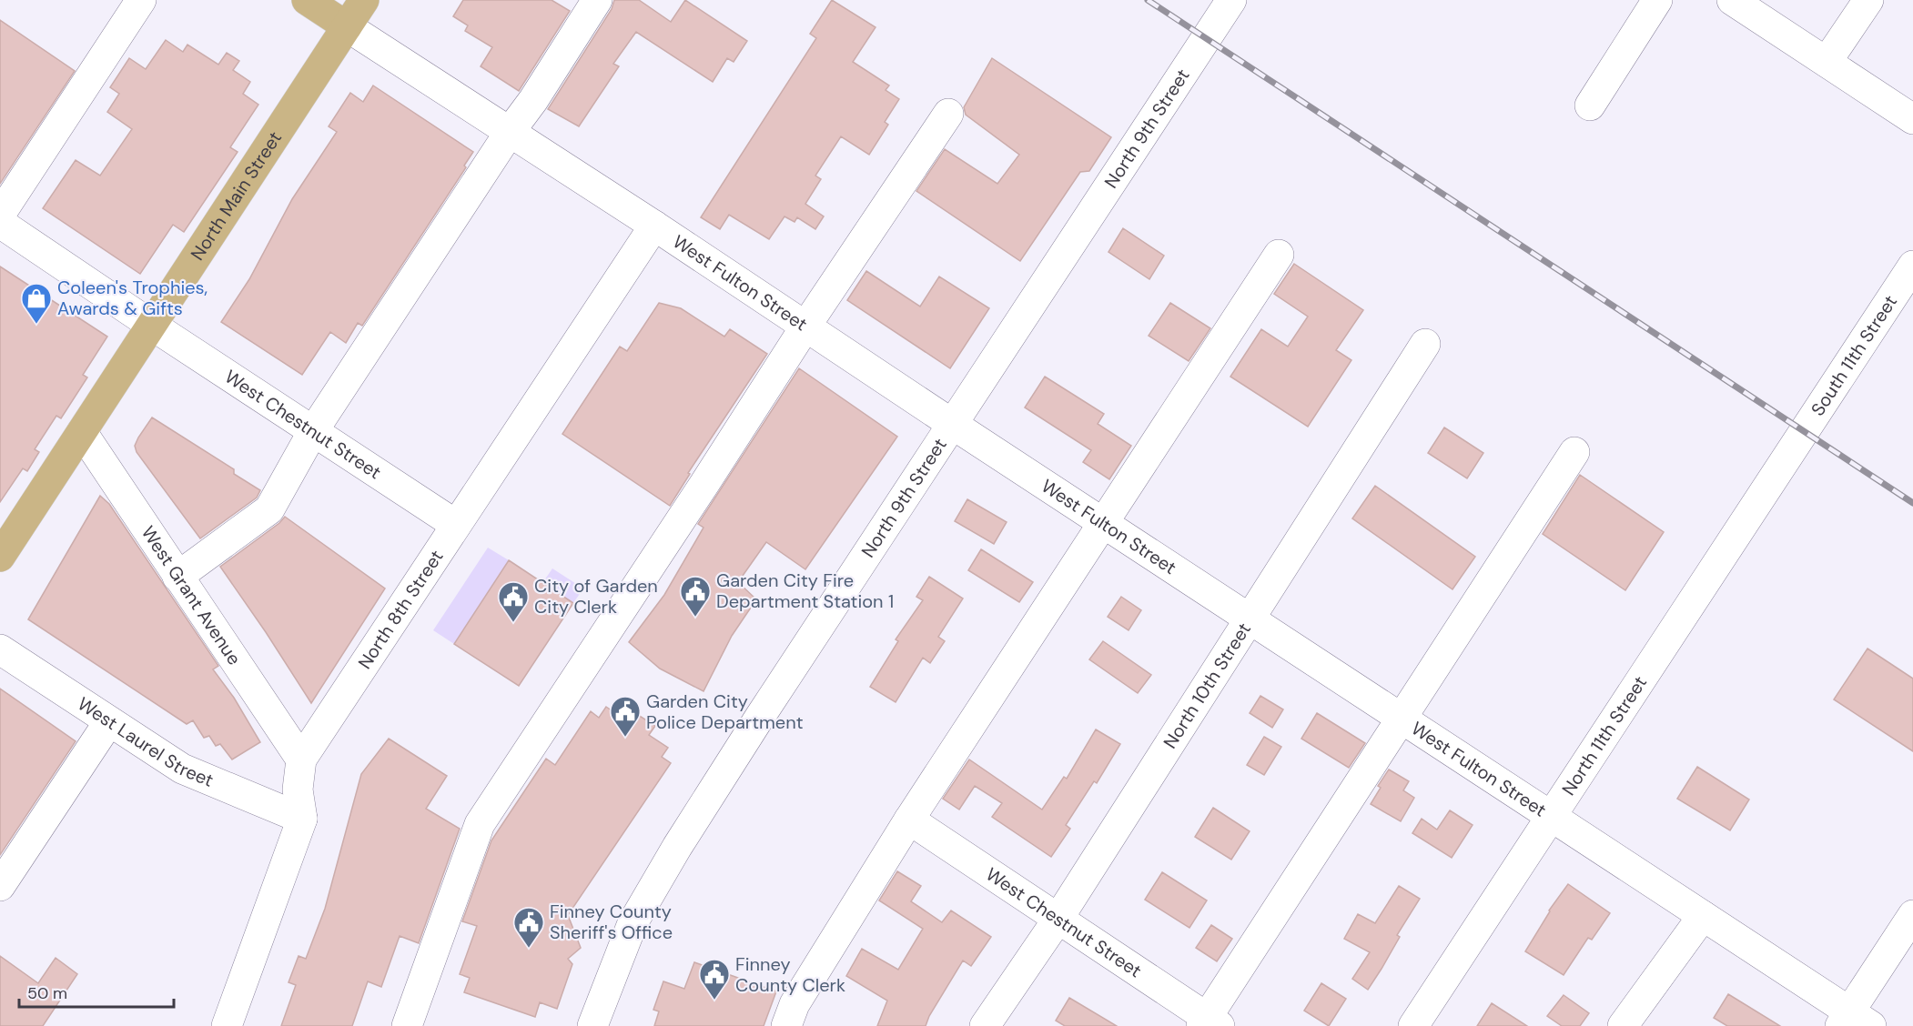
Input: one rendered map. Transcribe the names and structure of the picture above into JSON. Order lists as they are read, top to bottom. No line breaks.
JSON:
{"streets":{"main road":["North Main Street"],"street":["North 9th Street","West Fulton Street","South 11th Street","West Chestnut Street","West Grant Avenue","North 8th Street","North 10th Street","North 11th Street","West Laurel Street"]},"crossings":[["North 9th Street","West Fulton Street"],["North Main Street","West Fulton Street"],["North Main Street","West Chestnut Street"],["North Main Street","West Grant Avenue"],["West Fulton Street","North 8th Street"],["West Fulton Street","North 10th Street"],["West Fulton Street","North 11th Street"],["South 11th Street","North 11th Street"],["West Chestnut Street","North 8th Street"],["West Chestnut Street","North 10th Street"],["West Grant Avenue","North 8th Street"],["North 8th Street","West Laurel Street"]],"places":{"shop":["Coleen's Trophies, Awards & Gifts"],"public building":["Garden City Fire Department Station 1","City of Garden City Clerk","Garden City Police Department","Finney County Sheriff's Office","Finney County Clerk"]},"scale_bar":"50 m"}
